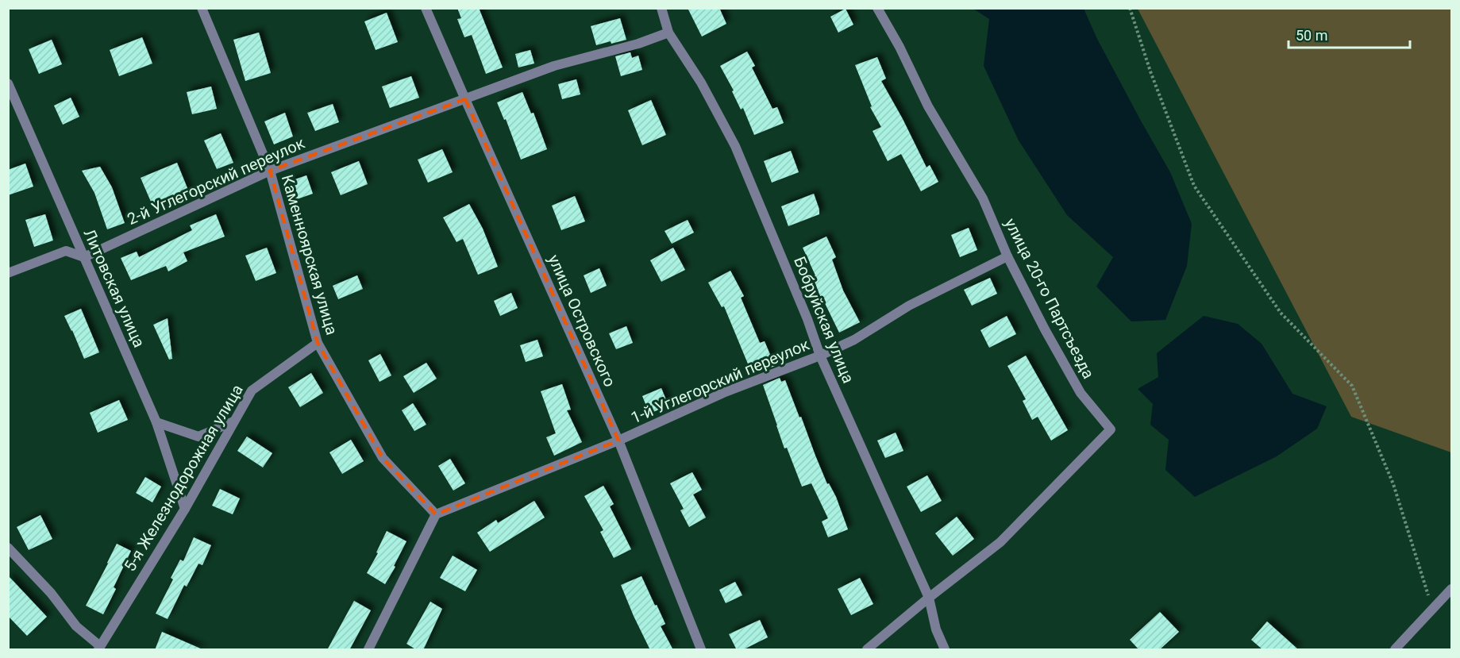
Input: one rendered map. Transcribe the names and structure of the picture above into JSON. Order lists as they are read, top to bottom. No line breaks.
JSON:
{"streets":{"street":["2-й Углегорский переулок","Каменноярская улица","Литовская улица","улица 20-го Партсъезда","Бобруйская улица","улица Островского","1-й Углегорский переулок","5-я Железнодорожная улица"]},"crossings":[["2-й Углегорский переулок","Каменноярская улица"],["2-й Углегорский переулок","Литовская улица"],["2-й Углегорский переулок","Бобруйская улица"],["2-й Углегорский переулок","улица Островского"],["Каменноярская улица","1-й Углегорский переулок"],["Каменноярская улица","5-я Железнодорожная улица"],["Литовская улица","5-я Железнодорожная улица"],["улица 20-го Партсъезда","Бобруйская улица"],["улица 20-го Партсъезда","1-й Углегорский переулок"],["Бобруйская улица","1-й Углегорский переулок"],["улица Островского","1-й Углегорский переулок"]],"scale_bar":"50 m"}
